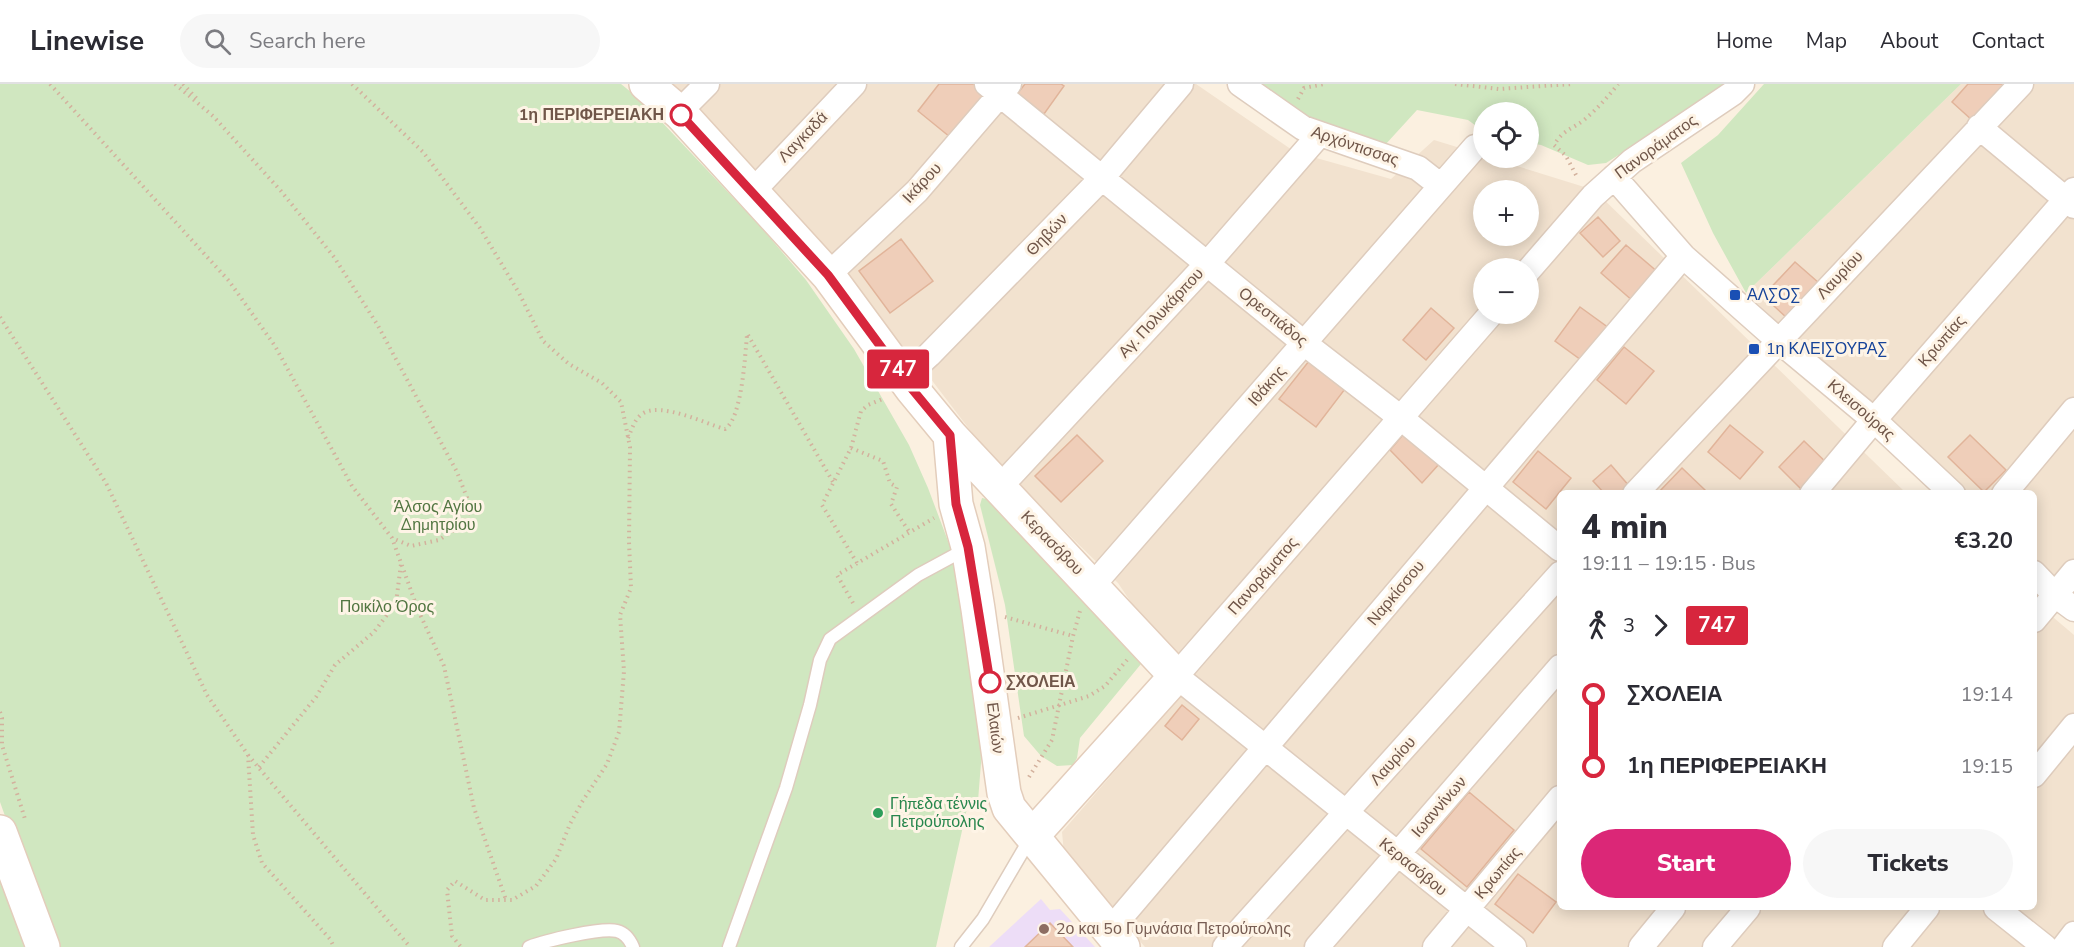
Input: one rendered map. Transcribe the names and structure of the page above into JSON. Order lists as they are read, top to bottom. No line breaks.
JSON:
{"streets":{"street":["Λαγκαδά","Αρχόντισσας","Πανοράματος","Ικάρου","Θηβών","Λαυρίου","Αγ. Πολυκάρπου","Ορεστιάδος","Κρωπίας","Ιθάκης","Κλεισούρας","Κερασόβου","Ναρκίσσου","Ελαιών","Ιωαννίνων"]},"crossings":[["Λαγκαδά","Κερασόβου"],["Αρχόντισσας","Αγ. Πολυκάρπου"],["Αρχόντισσας","Ιθάκης"],["Πανοράματος","Ορεστιάδος"],["Πανοράματος","Κλεισούρας"],["Πανοράματος","Κερασόβου"],["Πανοράματος","Ελαιών"],["Ικάρου","Ορεστιάδος"],["Ικάρου","Κερασόβου"],["Θηβών","Ορεστιάδος"],["Θηβών","Κερασόβου"],["Λαυρίου","Κλεισούρας"],["Λαυρίου","Κερασόβου"],["Αγ. Πολυκάρπου","Ορεστιάδος"],["Αγ. Πολυκάρπου","Κερασόβου"],["Ορεστιάδος","Ιθάκης"],["Ορεστιάδος","Ναρκίσσου"],["Κρωπίας","Κλεισούρας"],["Κρωπίας","Κερασόβου"],["Ιθάκης","Κερασόβου"],["Κλεισούρας","Ναρκίσσου"],["Κερασόβου","Ναρκίσσου"],["Κερασόβου","Ελαιών"],["Κερασόβου","Ιωαννίνων"],["Ναρκίσσου","Ελαιών"]],"parks":["Άλσος Αγίου Δημητρίου","Ποικίλο Όρος"],"places":{"other":["1η ΠΕΡΙΦΕΡΕΙΑΚΗ","ΣΧΟΛΕΙΑ","Γήπεδα τέννις Πετρούπολης","2ο και 5ο Γυμνάσια Πετρούπολης"],"transit":["ΑΛΣΟΣ","1η ΚΛΕΙΣΟΥΡΑΣ"]},"lines":["bus line 747"],"page":{"header":"Linewise","search":"Search here","nav":["Home","Map","About","Contact"],"on_map":"747","map_buttons":["+","−"],"heading":["4 min","19:11 – 19:15 · Bus","€3.20"],"legs":["3","747"],"list":[{"name":"ΣΧΟΛΕΙΑ","value":"19:14"},{"name":"1η ΠΕΡΙΦΕΡΕΙΑΚΗ","value":"19:15"}],"buttons":["Start","Tickets"]}}
